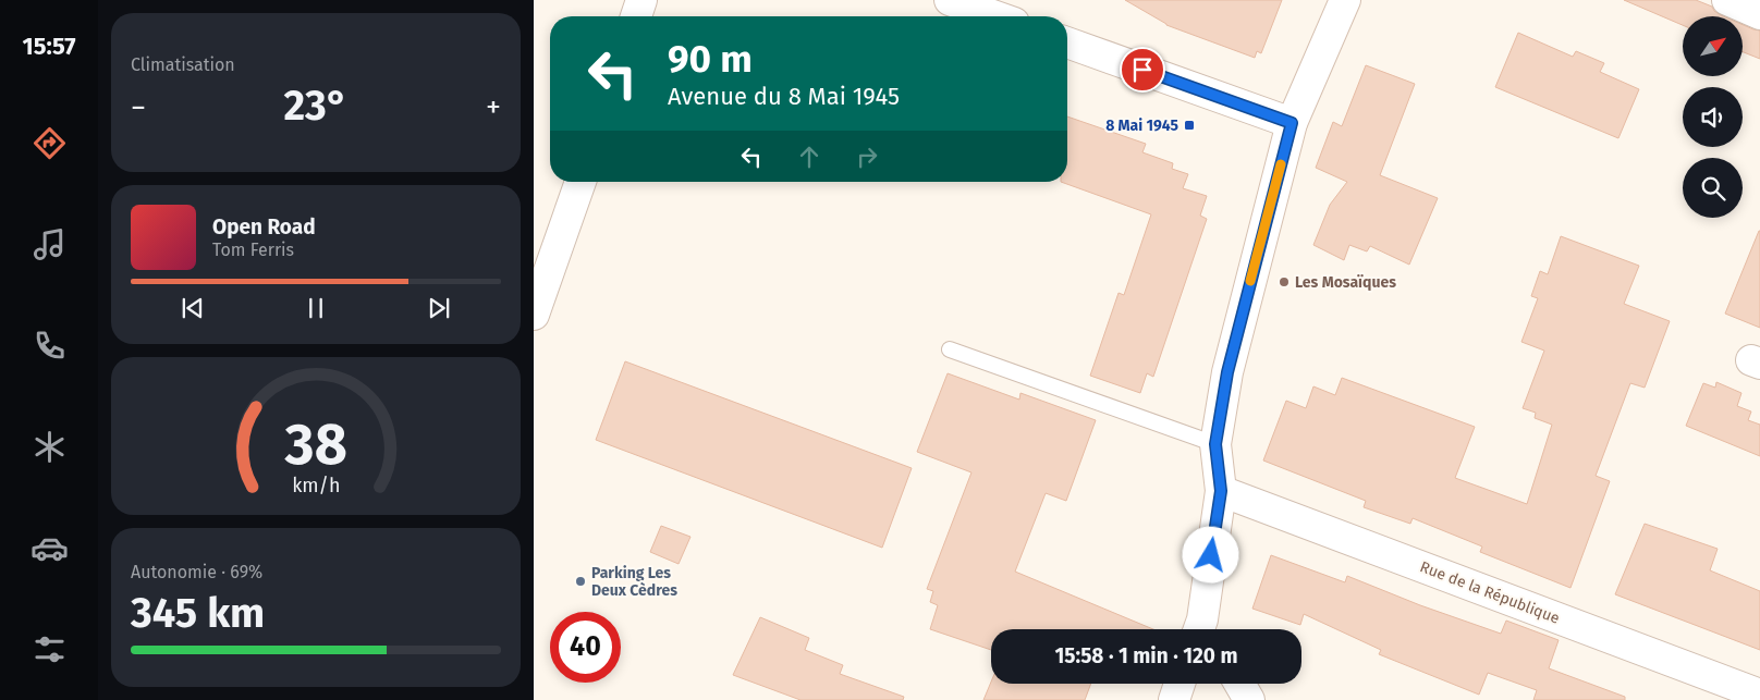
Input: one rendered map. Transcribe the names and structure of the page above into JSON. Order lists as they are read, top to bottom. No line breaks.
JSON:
{"streets":{"street":["Rue de la République"]},"places":{"transit":["8 Mai 1945"],"other":["Les Mosaïques","Parking Les Deux Cèdres"]},"north":"top right","page":{"tabs":"15:57","tile":["Climatisation",["Autonomie · 69%","345 km"]],"turn":["90 m","Avenue du 8 Mai 1945"],"heat":["−","23°","+"],"song":["Open Road","Tom Ferris"],"limit":"40","trip":"15:58 · 1 min · 120 m","gauge":["38","km/h"]}}
